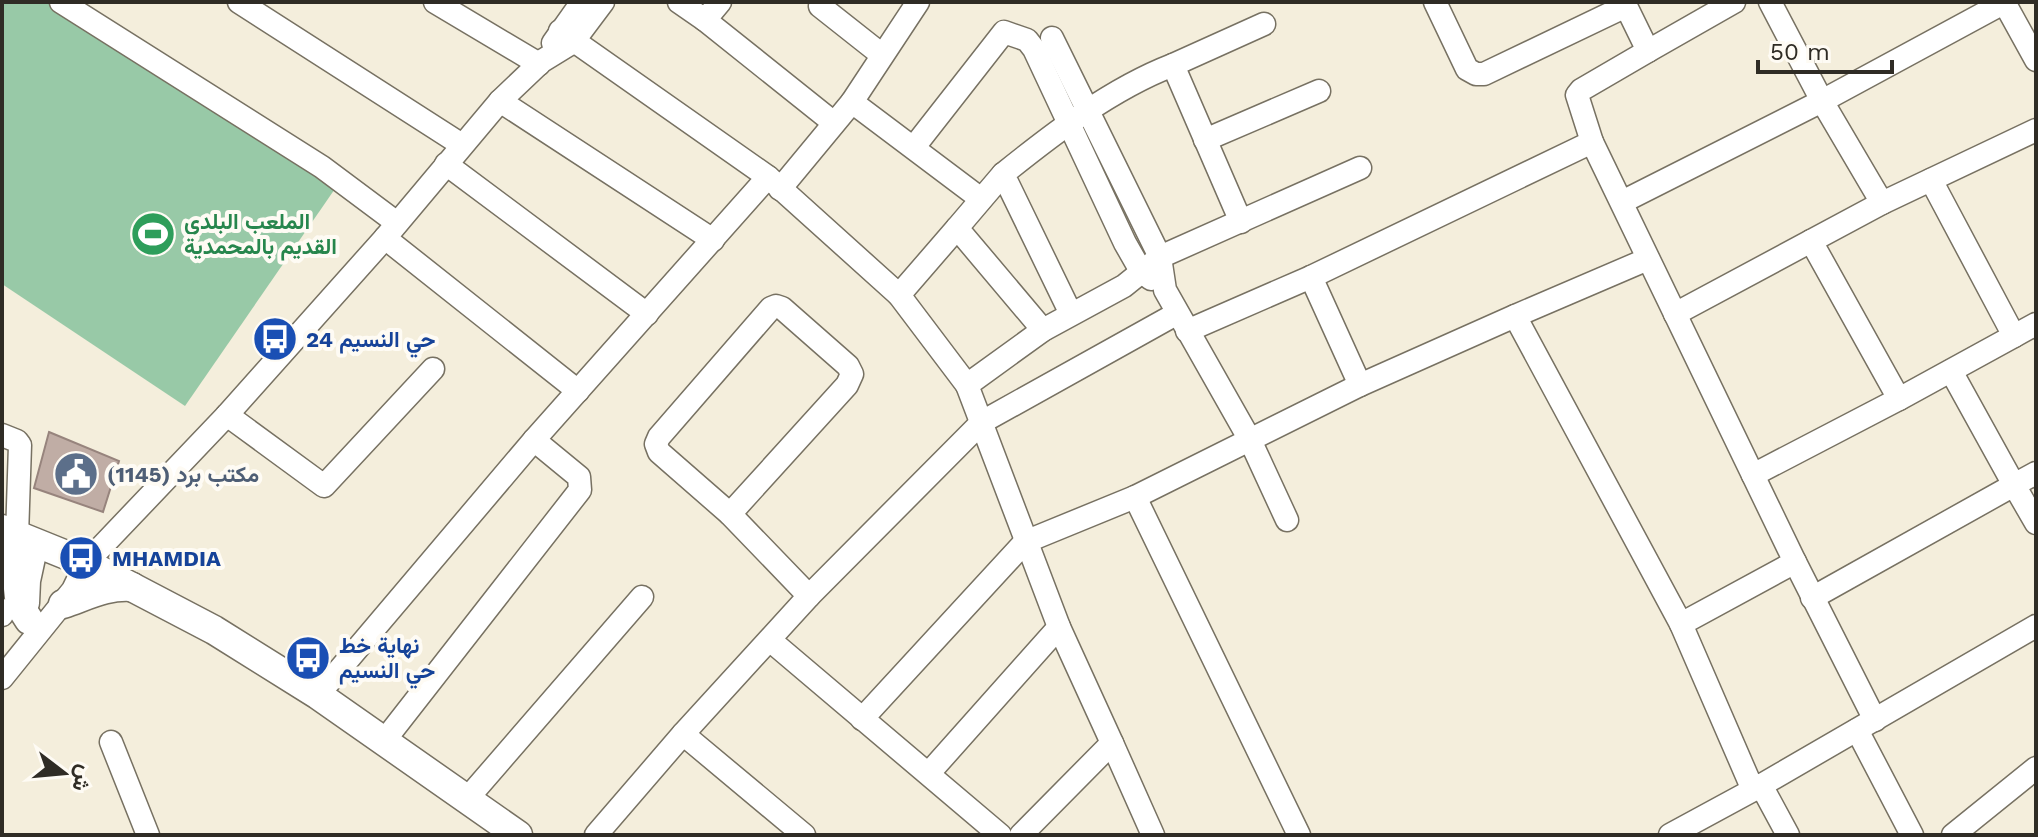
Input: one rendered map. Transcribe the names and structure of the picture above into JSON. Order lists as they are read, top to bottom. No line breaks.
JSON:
{"places":{"sports":["الملعب البلدي القديم بالمحمدية"],"bus stop":["حي النسيم 24","MHAMDIA","نهاية خط حي النسيم"],"public building":["مكتب برد (1145)"]},"scale_bar":"50 m","north":"right"}
